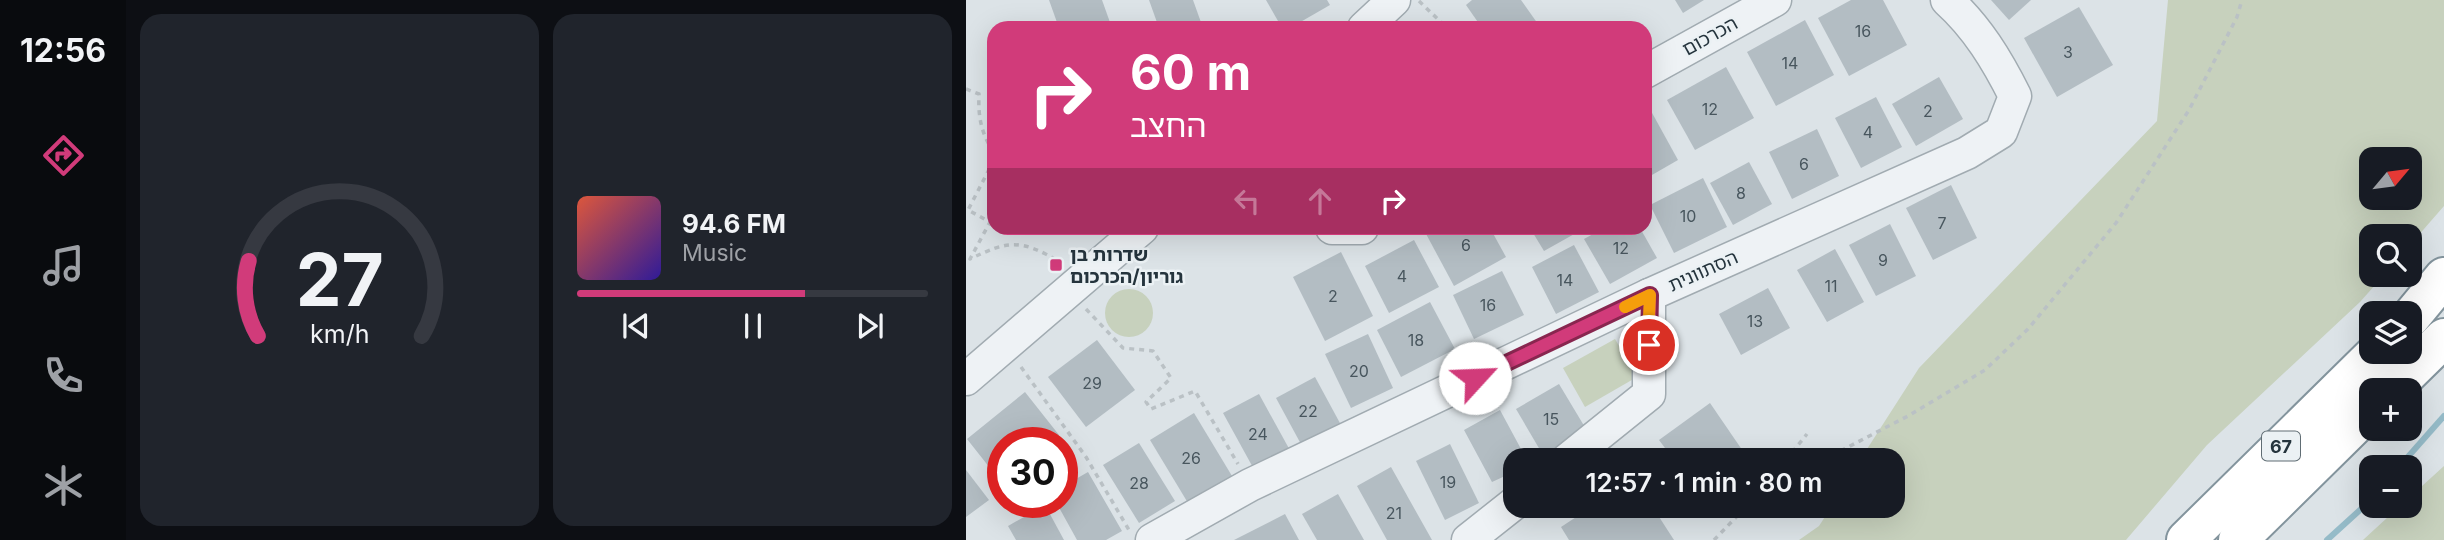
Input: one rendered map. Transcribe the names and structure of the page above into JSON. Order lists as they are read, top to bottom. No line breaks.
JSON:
{"streets":{"highway":["67"],"street":["הכרכום","הסתוונית"]},"places":{"transit":["שדרות בן גוריון/הכרכום"]},"house_numbers":["16","3","14","12","2","4","6","8","10","7","6","12","9","4","14","11","2","16","13","18","20","29","22","15","24","26","19","28","21"],"north":"top right","page":{"tabs":"12:56","turn":["60 m","החצב"],"map_buttons":["+","−"],"song":["94.6 FM","Music"],"limit":"30","trip":"12:57 · 1 min · 80 m","gauge":["27","km/h"]}}
